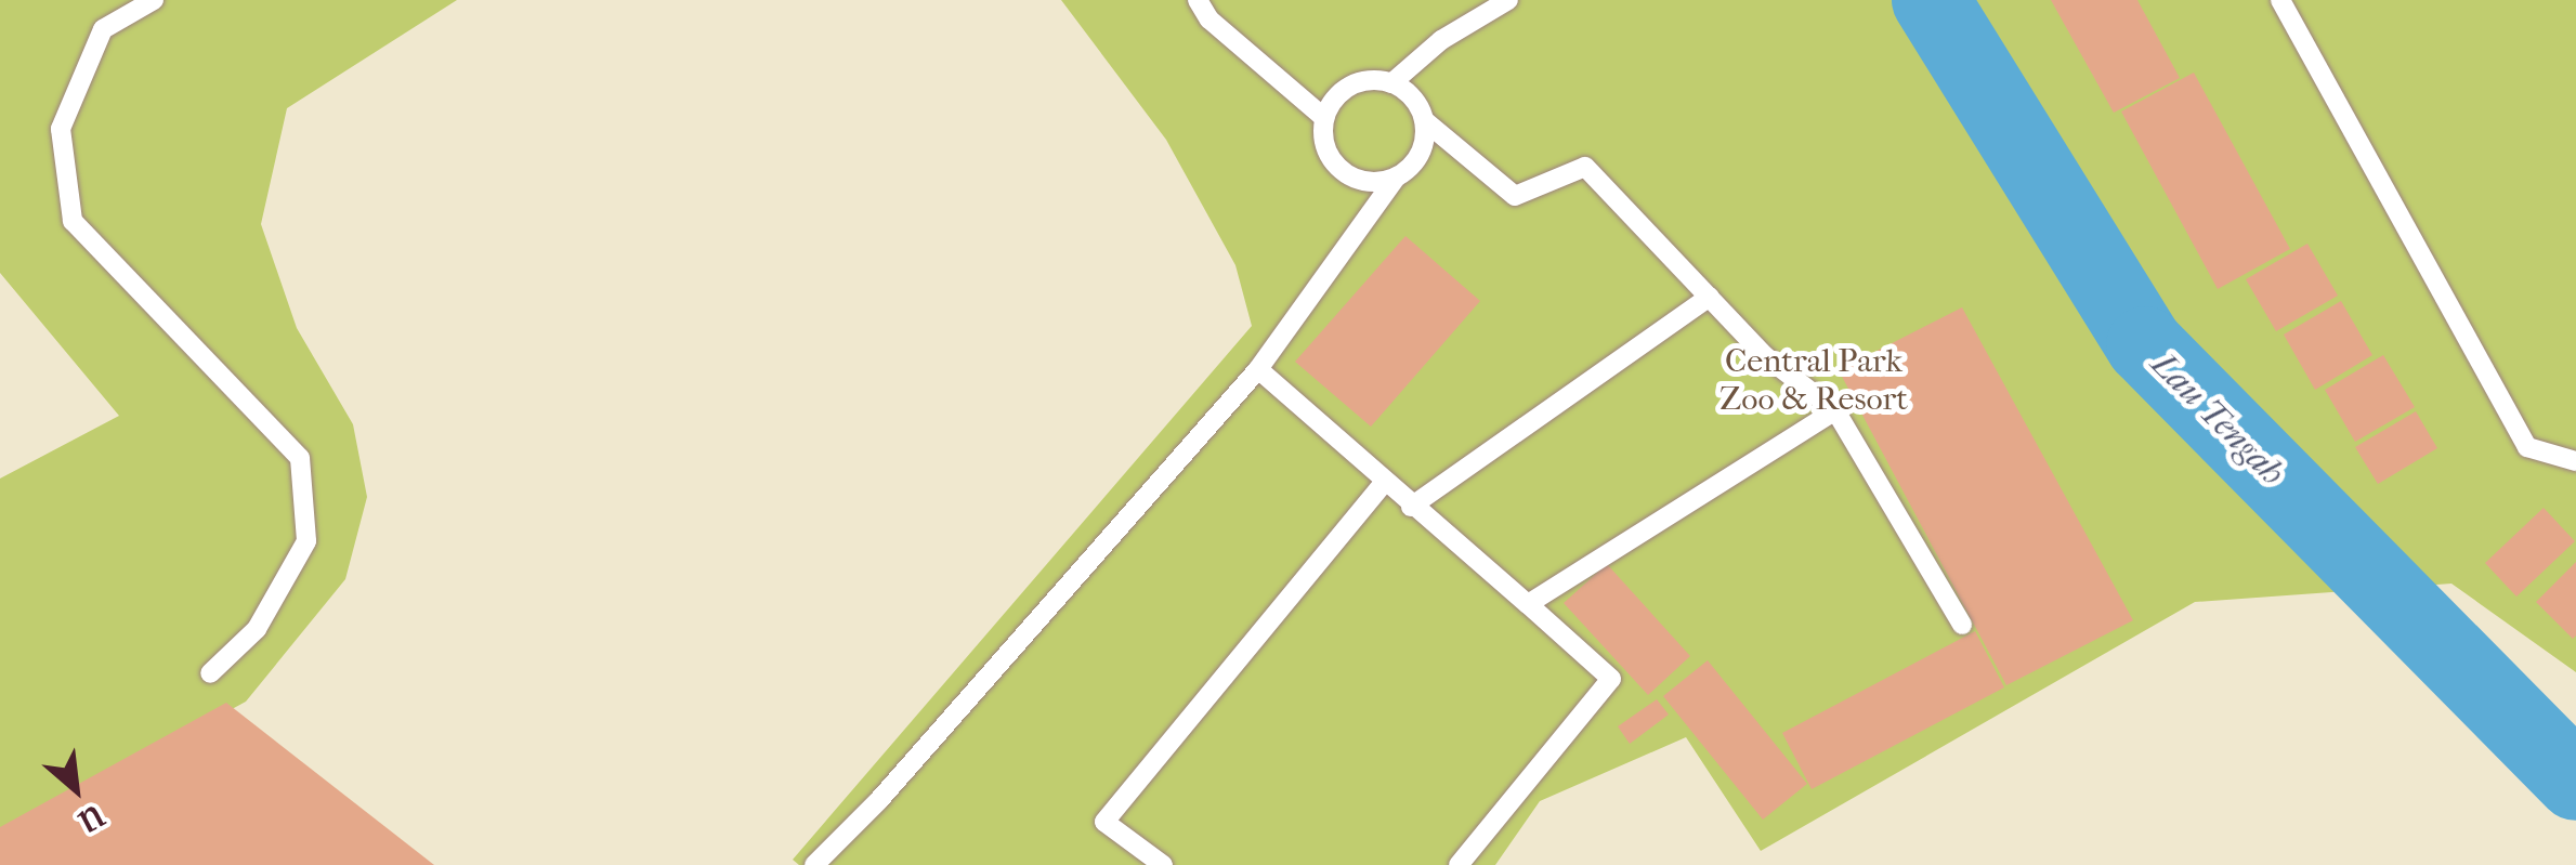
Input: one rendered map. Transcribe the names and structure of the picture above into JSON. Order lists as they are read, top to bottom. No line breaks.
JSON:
{"water":["Lau Tengah"],"parks":["Central Park Zoo & Resort"],"north":"bottom right"}
